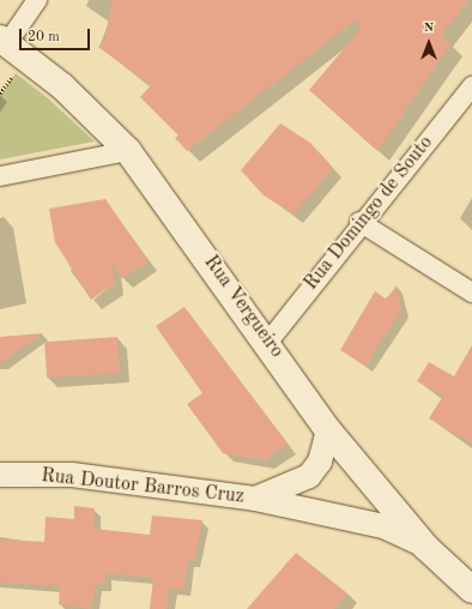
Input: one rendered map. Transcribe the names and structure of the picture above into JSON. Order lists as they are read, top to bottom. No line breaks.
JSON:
{"streets":{"main road":["Rua Vergueiro"],"street":["Rua Domingo de Souto","Rua Doutor Barros Cruz"]},"crossings":[["Rua Domingo de Souto","Rua Vergueiro"],["Rua Vergueiro","Rua Doutor Barros Cruz"]],"scale_bar":"20 m","north":"top"}
